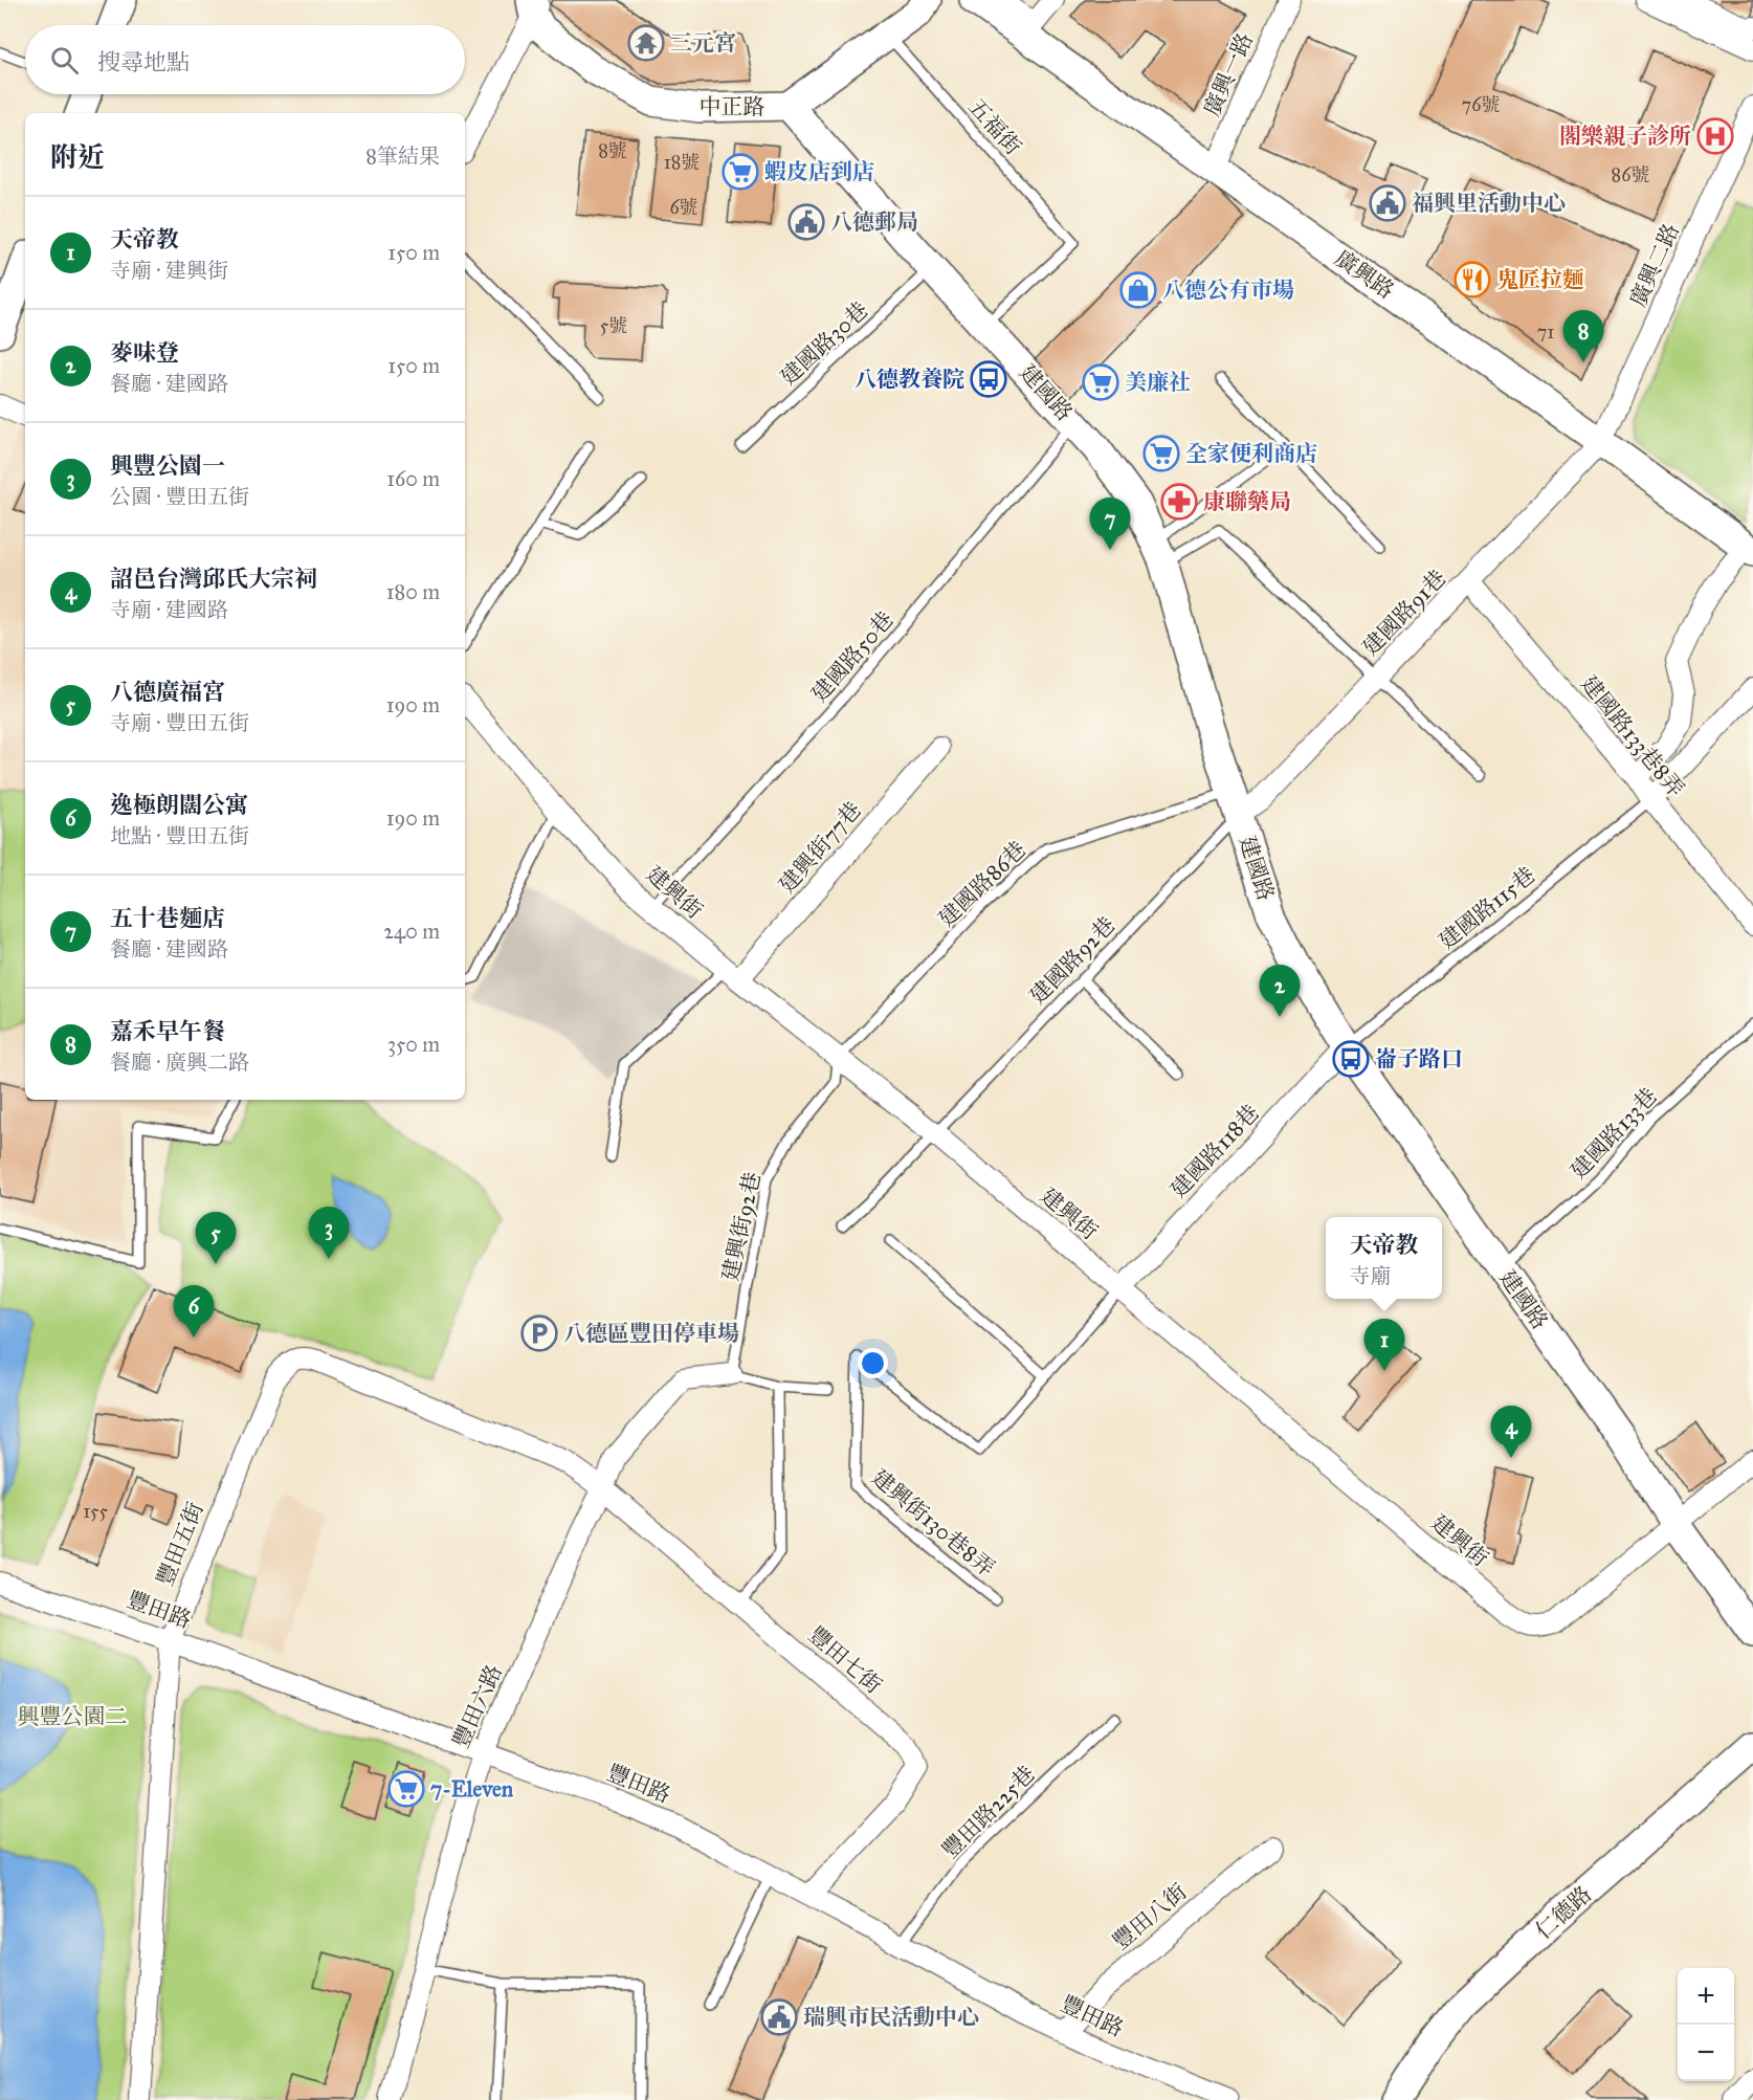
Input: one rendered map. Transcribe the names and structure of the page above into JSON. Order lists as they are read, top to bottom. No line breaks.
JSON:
{"streets":{"street":["廣興一路","中正路","廣興二路","廣興路","建國路","建國路91巷","建國路133巷8弄","建興街77巷","建興街","建國路118巷","豐田五街","豐田路","豐田七街","豐田六路","仁德路","豐田八街"],"lane":["五福街","建國路30巷","建國路50巷","建國路86巷","建國路115巷","建國路92巷","建國路133巷","建興街92巷","建興街130巷8弄","豐田路225巷"]},"crossings":[["廣興一路","廣興路"],["中正路","五福街"],["中正路","建國路"],["五福街","建國路"],["廣興二路","廣興路"],["廣興二路","建國路91巷"],["廣興路","建國路91巷"],["建國路30巷","建國路"],["建國路","建國路91巷"],["建國路","建國路50巷"],["建國路","建國路86巷"],["建國路","建興街"],["建國路","建國路115巷"],["建國路","建國路92巷"],["建國路","建國路133巷"],["建國路","建國路118巷"],["建國路91巷","建國路133巷8弄"],["建國路91巷","建國路86巷"],["建國路91巷","建國路92巷"],["建國路50巷","建興街"],["建國路133巷8弄","建國路115巷"],["建興街77巷","建興街"],["建國路86巷","建興街"],["建國路86巷","建國路92巷"],["建國路86巷","建興街92巷"],["建興街","建國路92巷"],["建興街","建國路118巷"],["建興街","建興街92巷"],["建國路115巷","建國路118巷"],["建興街92巷","豐田六路"],["豐田五街","豐田路"],["豐田五街","豐田七街"],["豐田五街","豐田六路"],["豐田路","豐田七街"],["豐田路","豐田六路"],["豐田路","豐田路225巷"],["豐田路","豐田八街"],["豐田七街","豐田六路"]],"parks":["興豐公園二"],"places":{"temple":["三元宮"],"hospital":["閣樂親子診所"],"supermarket":["蝦皮店到店","美廉社","全家便利商店","7-Eleven"],"public building":["福興里活動中心","八德郵局","瑞興市民活動中心"],"restaurant":["鬼匠拉麵"],"shop":["八德公有市場"],"bus stop":["八德教養院","崙子路口"],"pharmacy":["康聯藥局"],"parking":["八德區豐田停車場"]},"house_numbers":["76號","8號","18號","86號","6號","5號","71","155"],"page":{"search":"搜尋地點","heading":["附近","8筆結果"],"list":[{"mark":"1","name":"天帝教","note":"寺廟 · 建興街","value":"150 m"},{"mark":"2","name":"麥味登","note":"餐廳 · 建國路","value":"150 m"},{"mark":"3","name":"興豐公園一","note":"公園 · 豐田五街","value":"160 m"},{"mark":"4","name":"詔邑台灣邱氏大宗祠","note":"寺廟 · 建國路","value":"180 m"},{"mark":"5","name":"八德廣福宮","note":"寺廟 · 豐田五街","value":"190 m"},{"mark":"6","name":"逸極朗闊公寓","note":"地點 · 豐田五街","value":"190 m"},{"mark":"7","name":"五十巷麵店","note":"餐廳 · 建國路","value":"240 m"},{"mark":"8","name":"嘉禾早午餐","note":"餐廳 · 廣興二路","value":"350 m"}],"pins":["8","7","2","3","5","6","1","4"],"popup":["天帝教","寺廟"],"map_buttons":["+","−"]}}
